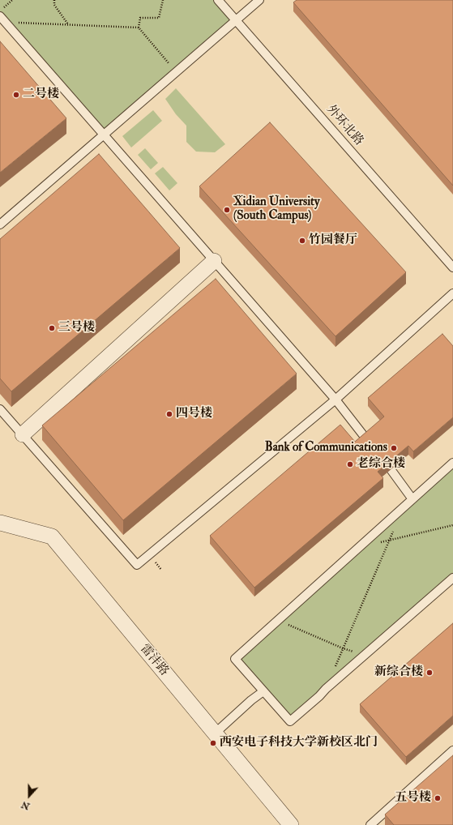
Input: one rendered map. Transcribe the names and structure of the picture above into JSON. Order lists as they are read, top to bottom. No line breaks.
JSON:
{"streets":{"street":["雷沣路"],"lane":["外环北路"]},"places":["二号楼","Xidian University (South Campus)","竹园餐厅","三号楼","四号楼","Bank of Communications","老综合楼","新综合楼","西安电子科技大学新校区北门","五号楼"],"north":"bottom"}
